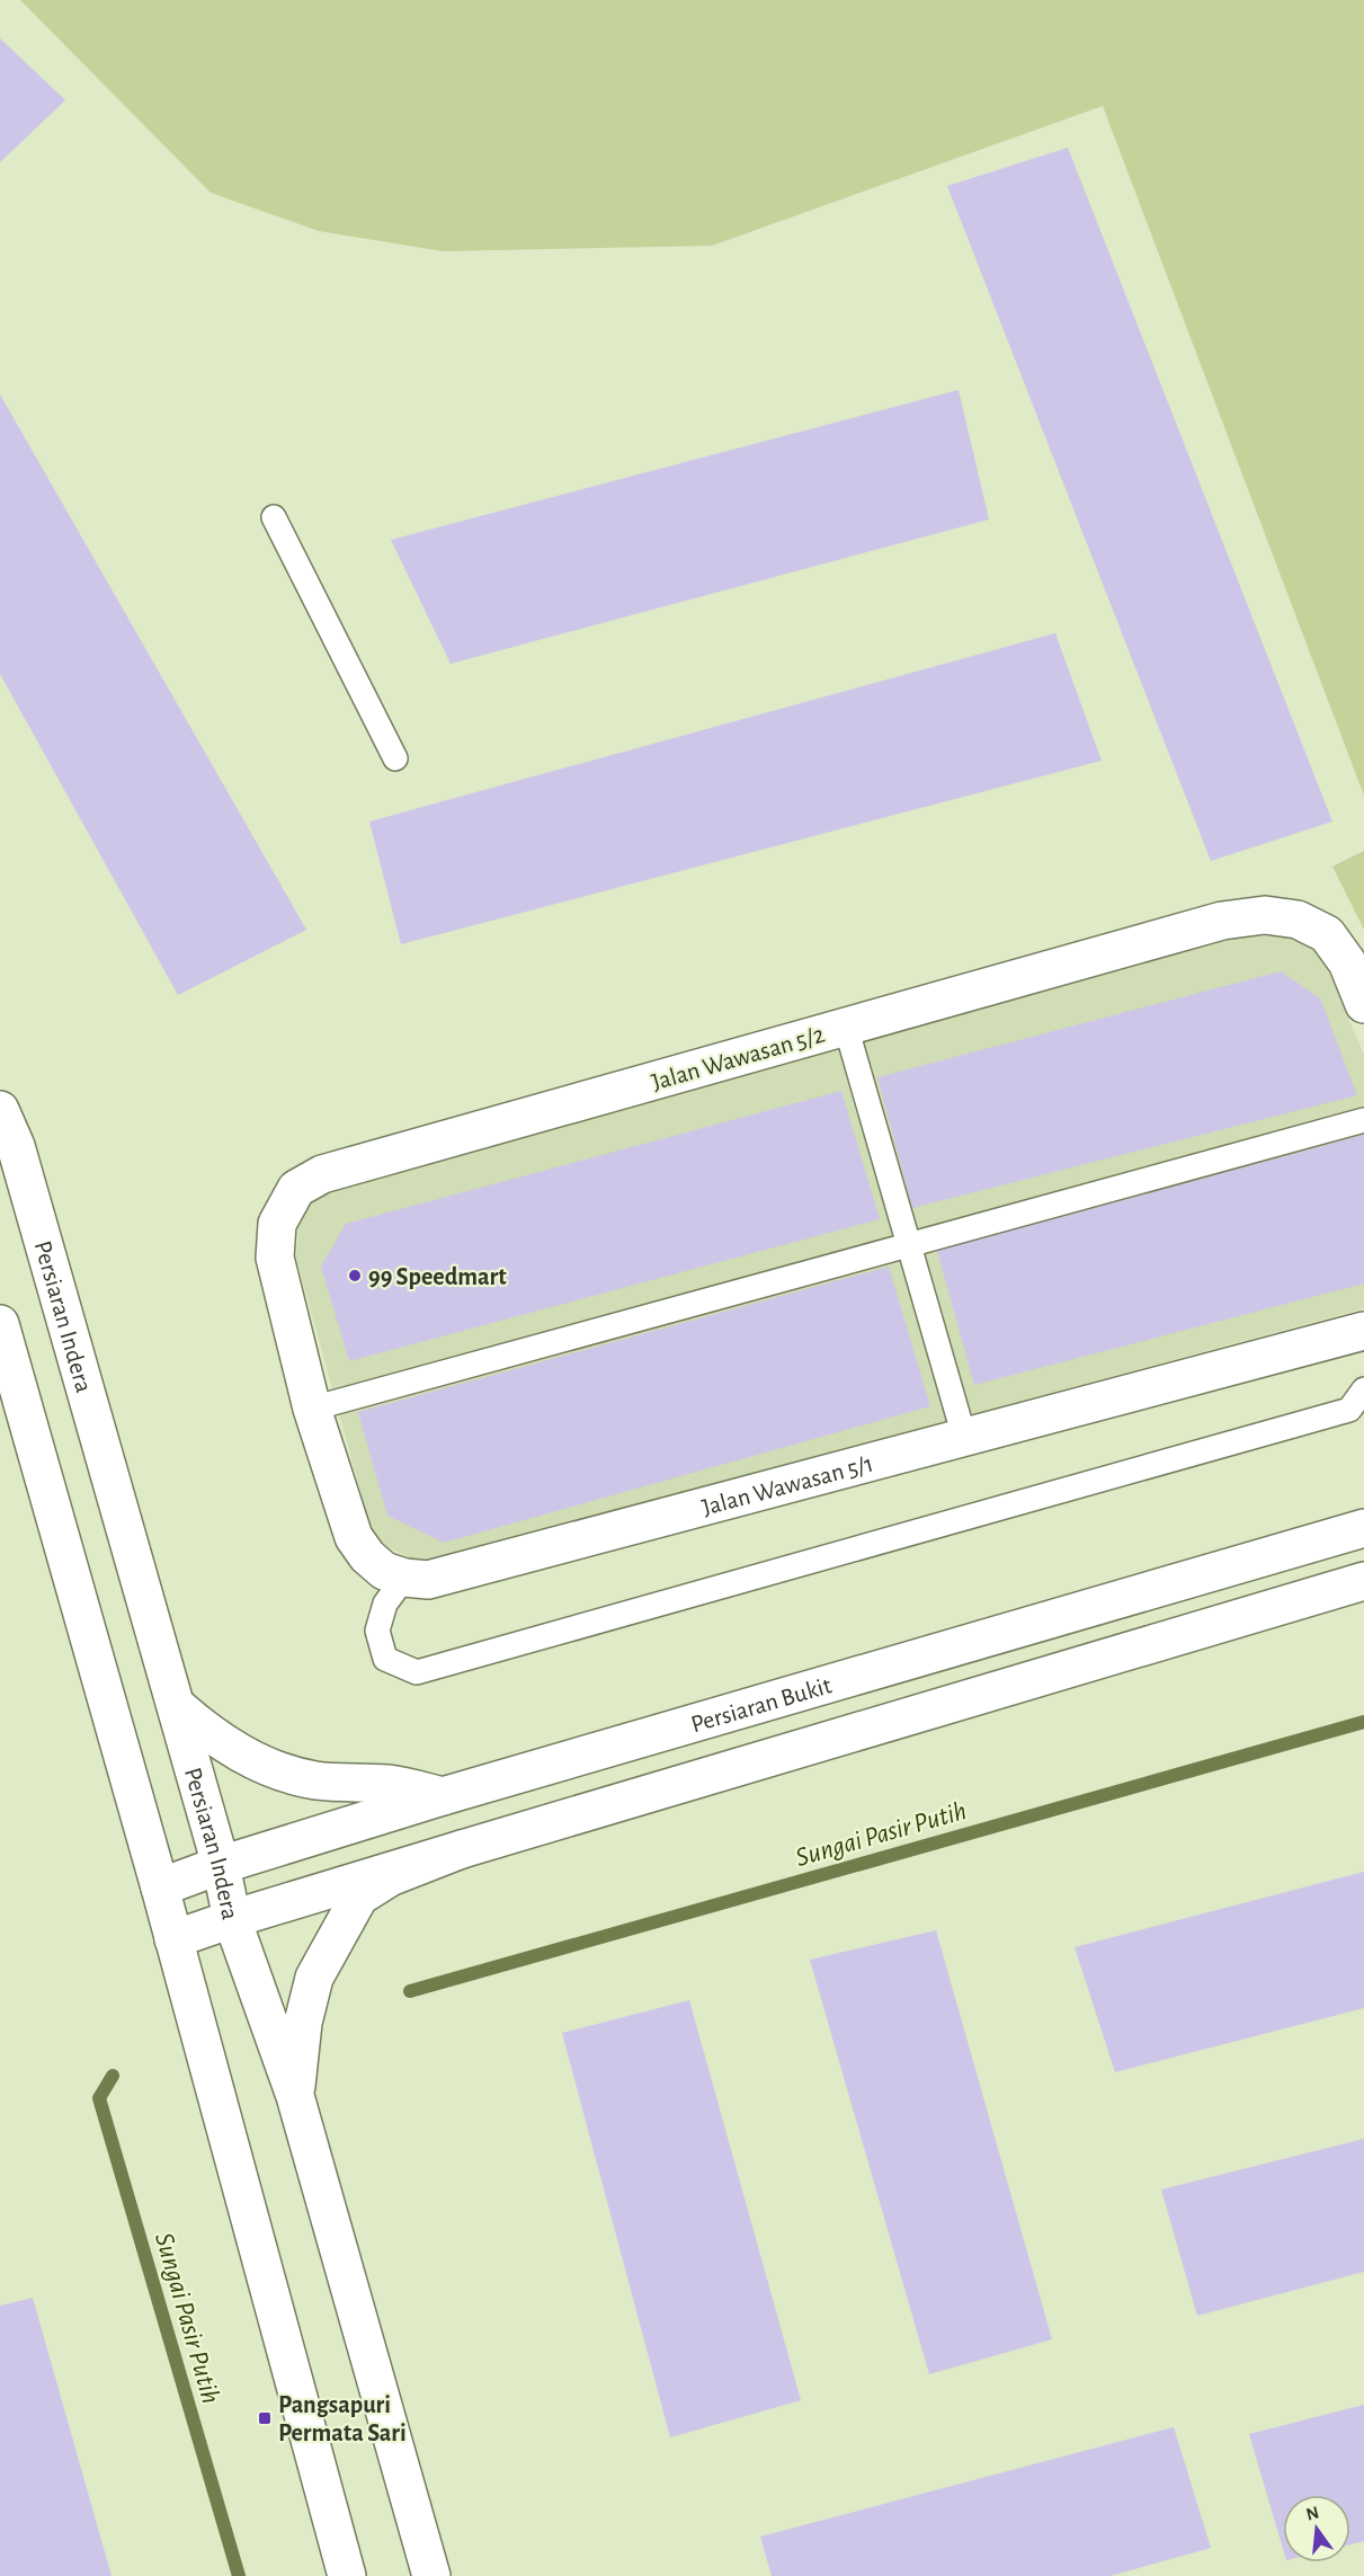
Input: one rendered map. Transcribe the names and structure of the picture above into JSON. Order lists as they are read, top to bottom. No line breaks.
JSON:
{"streets":{"street":["Jalan Wawasan 5/2","Persiaran Indera","Jalan Wawasan 5/1","Persiaran Bukit"]},"crossings":[["Jalan Wawasan 5/2","Jalan Wawasan 5/1"],["Persiaran Indera","Persiaran Bukit"]],"water":["Sungai Pasir Putih"],"places":{"other":["99 Speedmart"],"transit":["Pangsapuri Permata Sari"]},"north":"top"}
